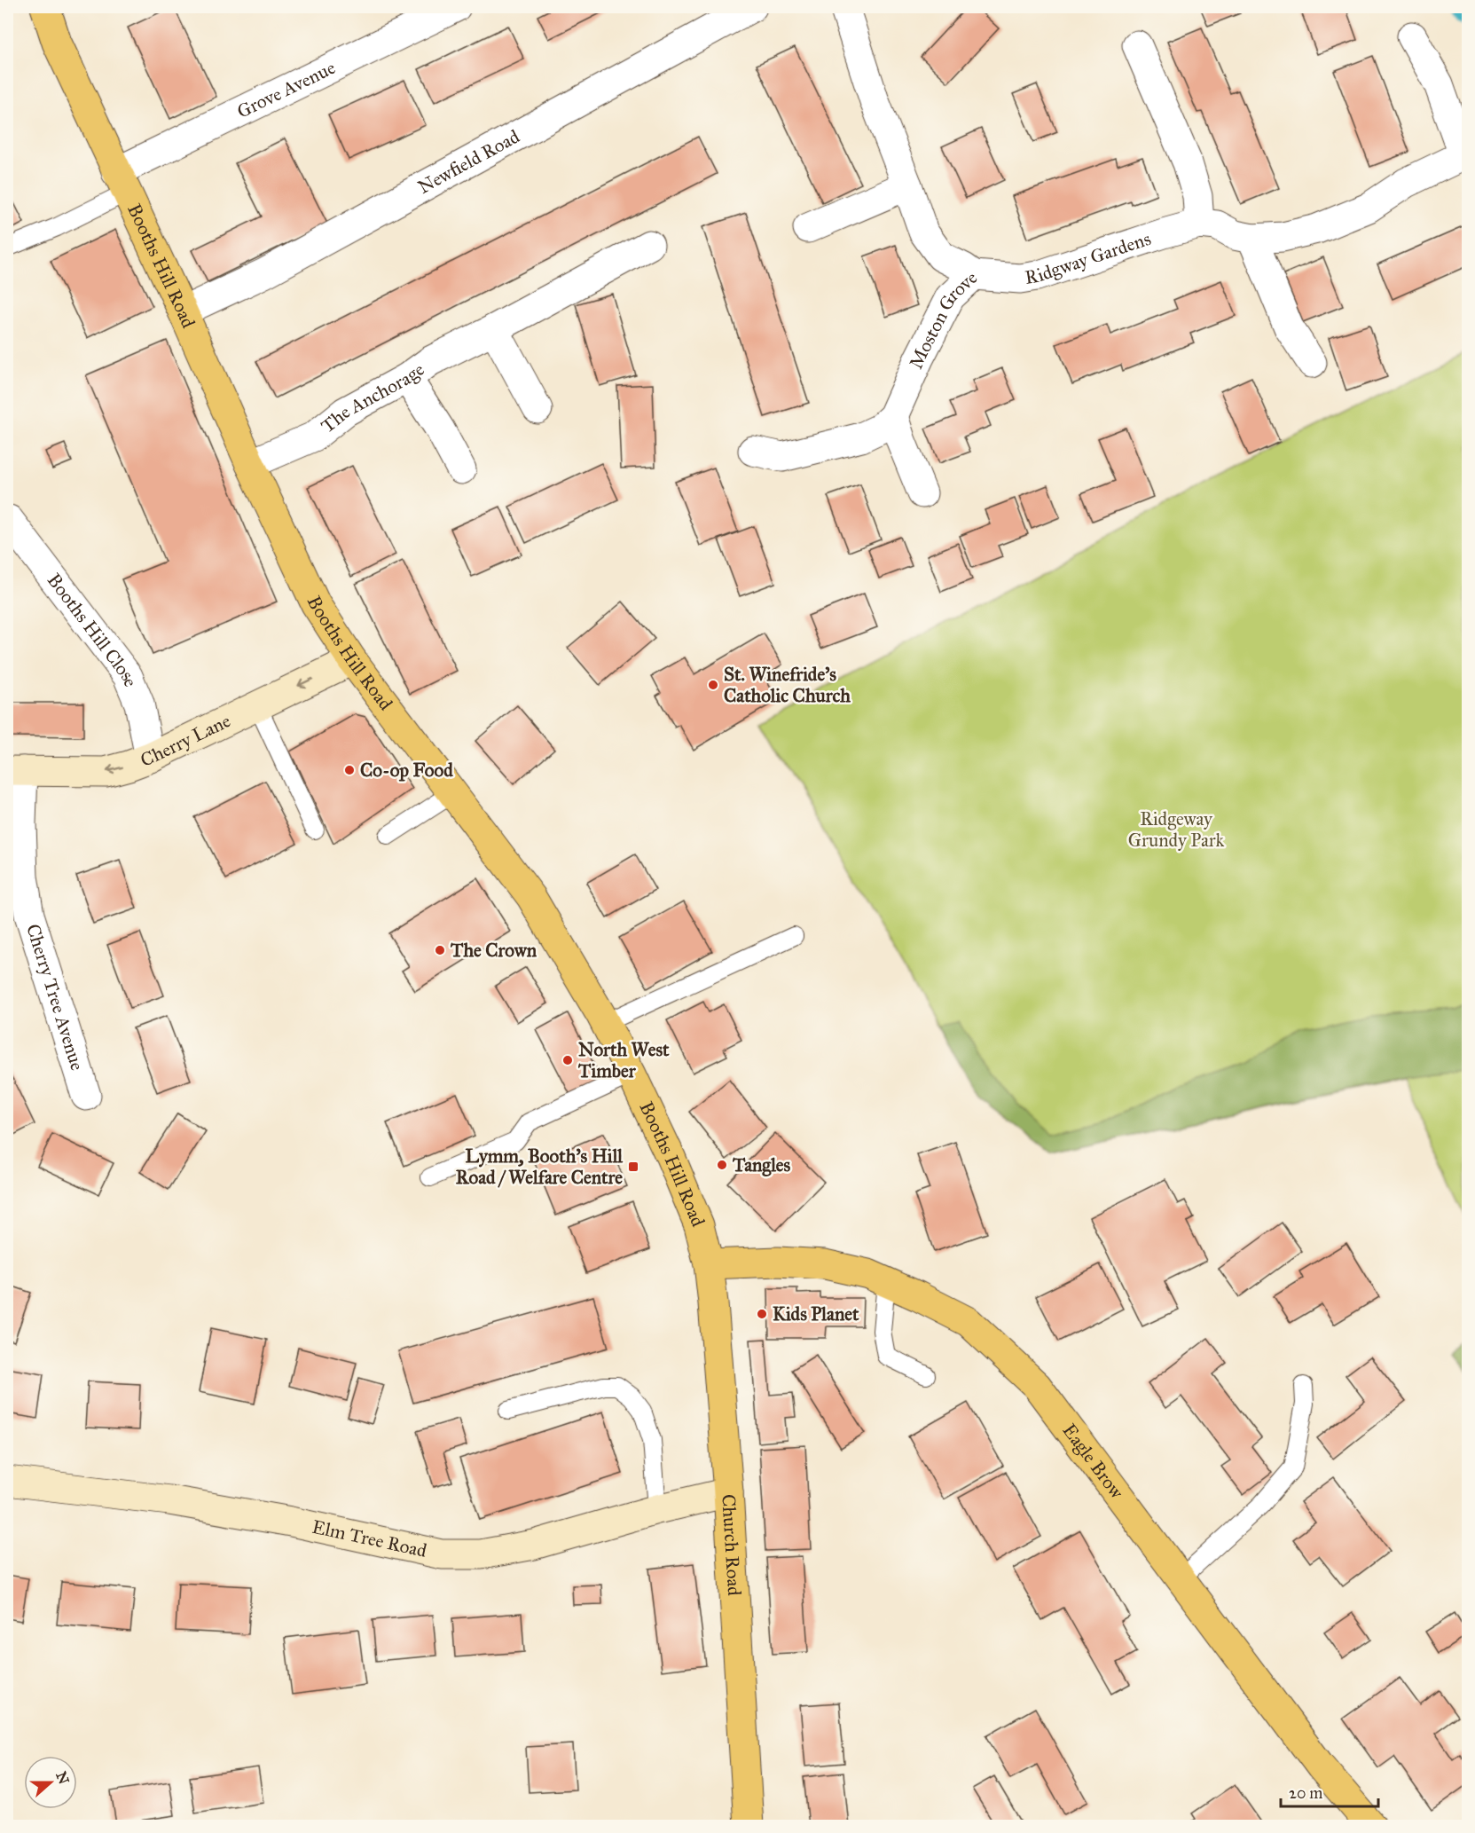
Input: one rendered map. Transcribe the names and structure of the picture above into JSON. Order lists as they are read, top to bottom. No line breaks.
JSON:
{"streets":{"main road":["Booths Hill Road","Cherry Lane","Eagle Brow","Elm Tree Road","Church Road"],"street":["Grove Avenue","Newfield Road","Ridgway Gardens","Moston Grove","The Anchorage","Booths Hill Close","Cherry Tree Avenue"]},"crossings":[["Grove Avenue","Booths Hill Road"],["Newfield Road","Booths Hill Road"],["Ridgway Gardens","Moston Grove"],["Booths Hill Road","The Anchorage"],["Booths Hill Road","Cherry Lane"],["Booths Hill Road","Eagle Brow"],["Booths Hill Road","Church Road"],["Booths Hill Close","Cherry Lane"],["Cherry Lane","Cherry Tree Avenue"],["Eagle Brow","Church Road"],["Elm Tree Road","Church Road"]],"one_way":["Cherry Lane"],"parks":["Ridgeway Grundy Park"],"places":{"other":["St. Winefride's Catholic Church","Co-op Food","The Crown","North West Timber","Tangles","Kids Planet"],"transit":["Lymm, Booth's Hill Road / Welfare Centre"]},"scale_bar":"20 m","north":"right"}
